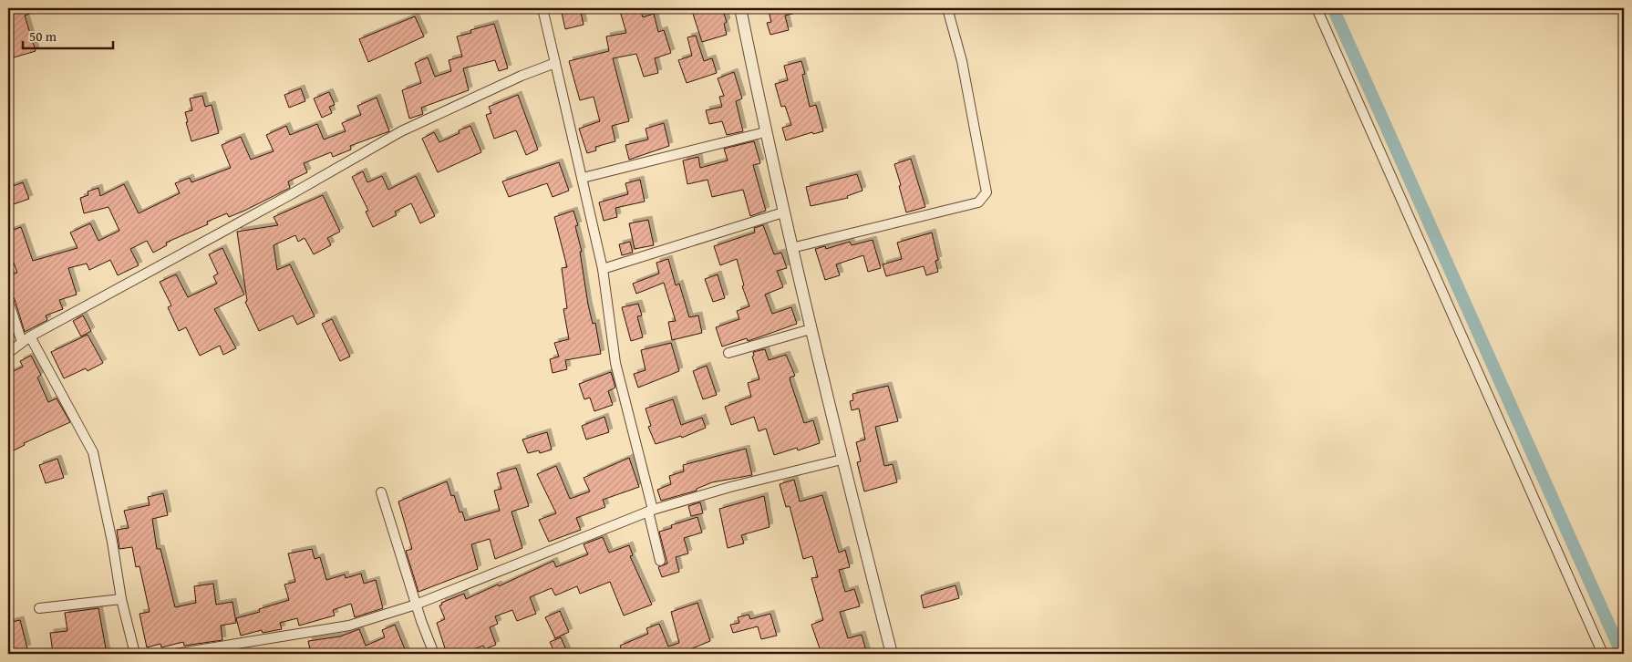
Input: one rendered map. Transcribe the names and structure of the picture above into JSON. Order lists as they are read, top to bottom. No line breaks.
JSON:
{"scale_bar":"50 m"}
